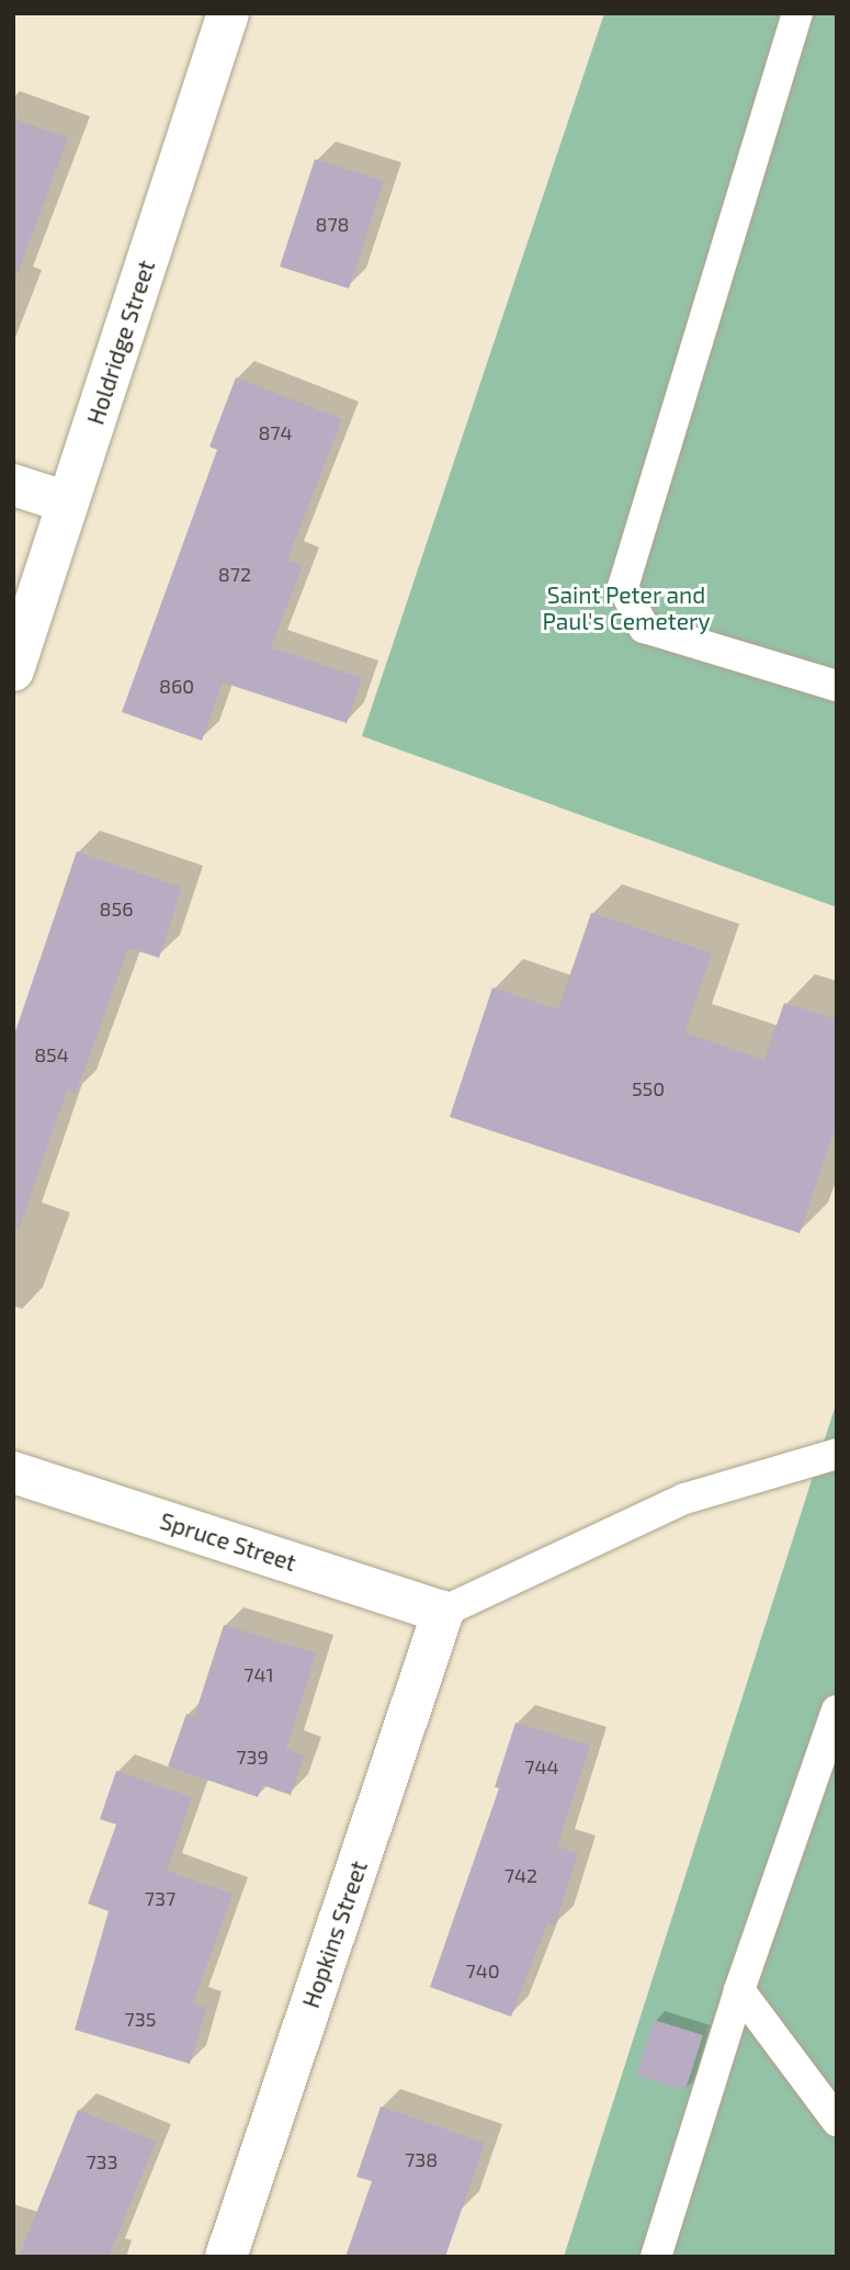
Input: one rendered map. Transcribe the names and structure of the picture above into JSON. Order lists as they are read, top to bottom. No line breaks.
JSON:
{"streets":{"street":["Holdridge Street","Spruce Street","Hopkins Street"]},"crossings":[["Spruce Street","Hopkins Street"]],"parks":["Saint Peter and Paul's Cemetery"],"house_numbers":["878","874","872","860","856","854","550","741","739","744","742","737","740","735","738","733"]}
